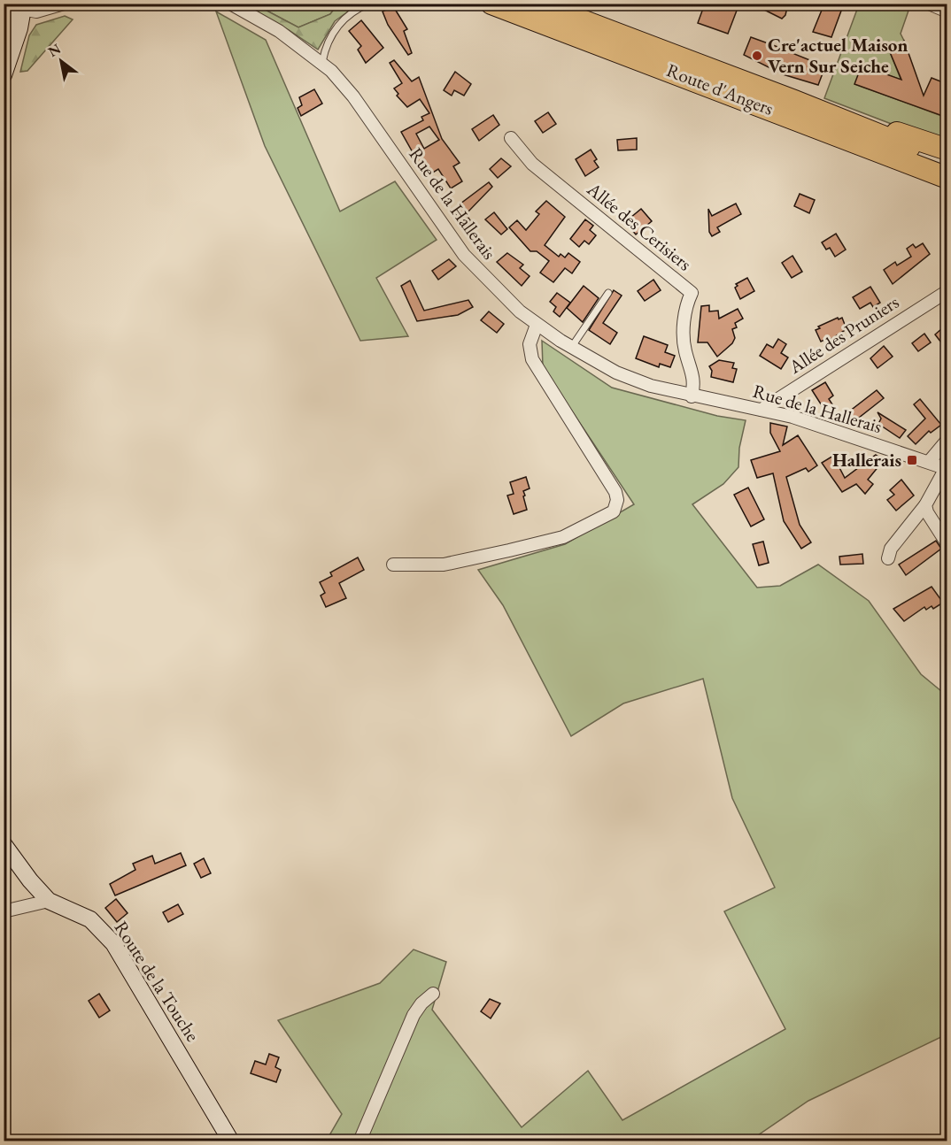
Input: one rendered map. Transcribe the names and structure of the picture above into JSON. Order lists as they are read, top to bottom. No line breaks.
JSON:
{"streets":{"highway":["Route d'Angers"],"street":["Rue de la Hallerais","Allée des Cerisiers","Allée des Pruniers","Route de la Touche"]},"crossings":[["Rue de la Hallerais","Allée des Cerisiers"],["Rue de la Hallerais","Allée des Pruniers"]],"places":{"other":["Cre'actuel Maison Vern Sur Seiche"],"transit":["Hallerais"]},"north":"top left"}
